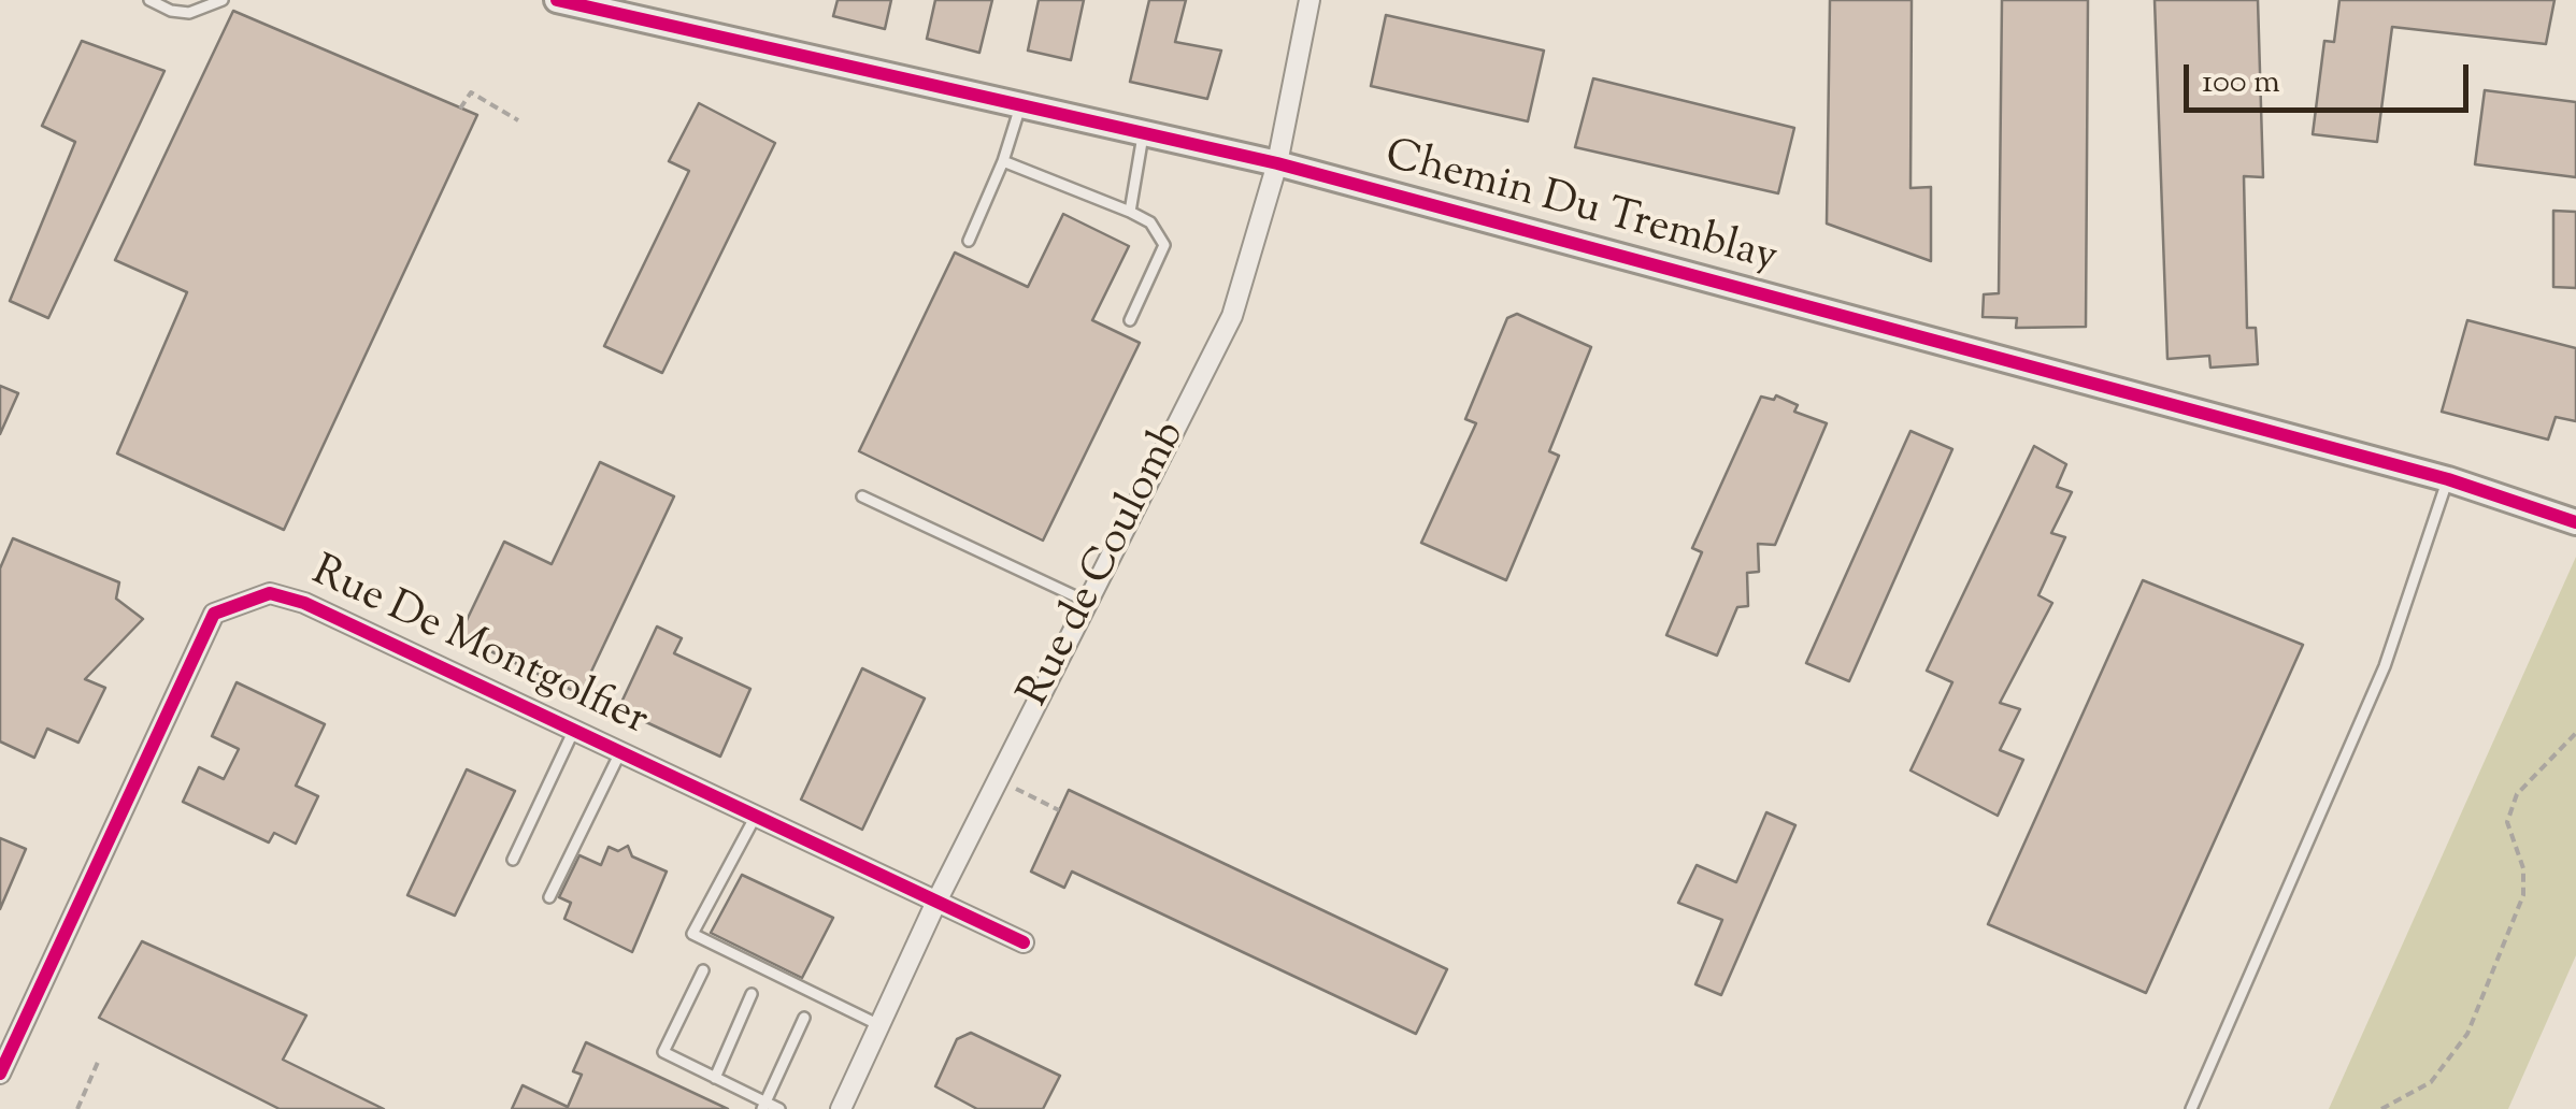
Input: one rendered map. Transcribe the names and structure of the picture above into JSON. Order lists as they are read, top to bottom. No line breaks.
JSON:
{"streets":{"street":["Chemin Du Tremblay","Rue de Coulomb","Rue De Montgolfier"]},"crossings":[["Chemin Du Tremblay","Rue de Coulomb"],["Rue de Coulomb","Rue De Montgolfier"]],"scale_bar":"100 m"}
